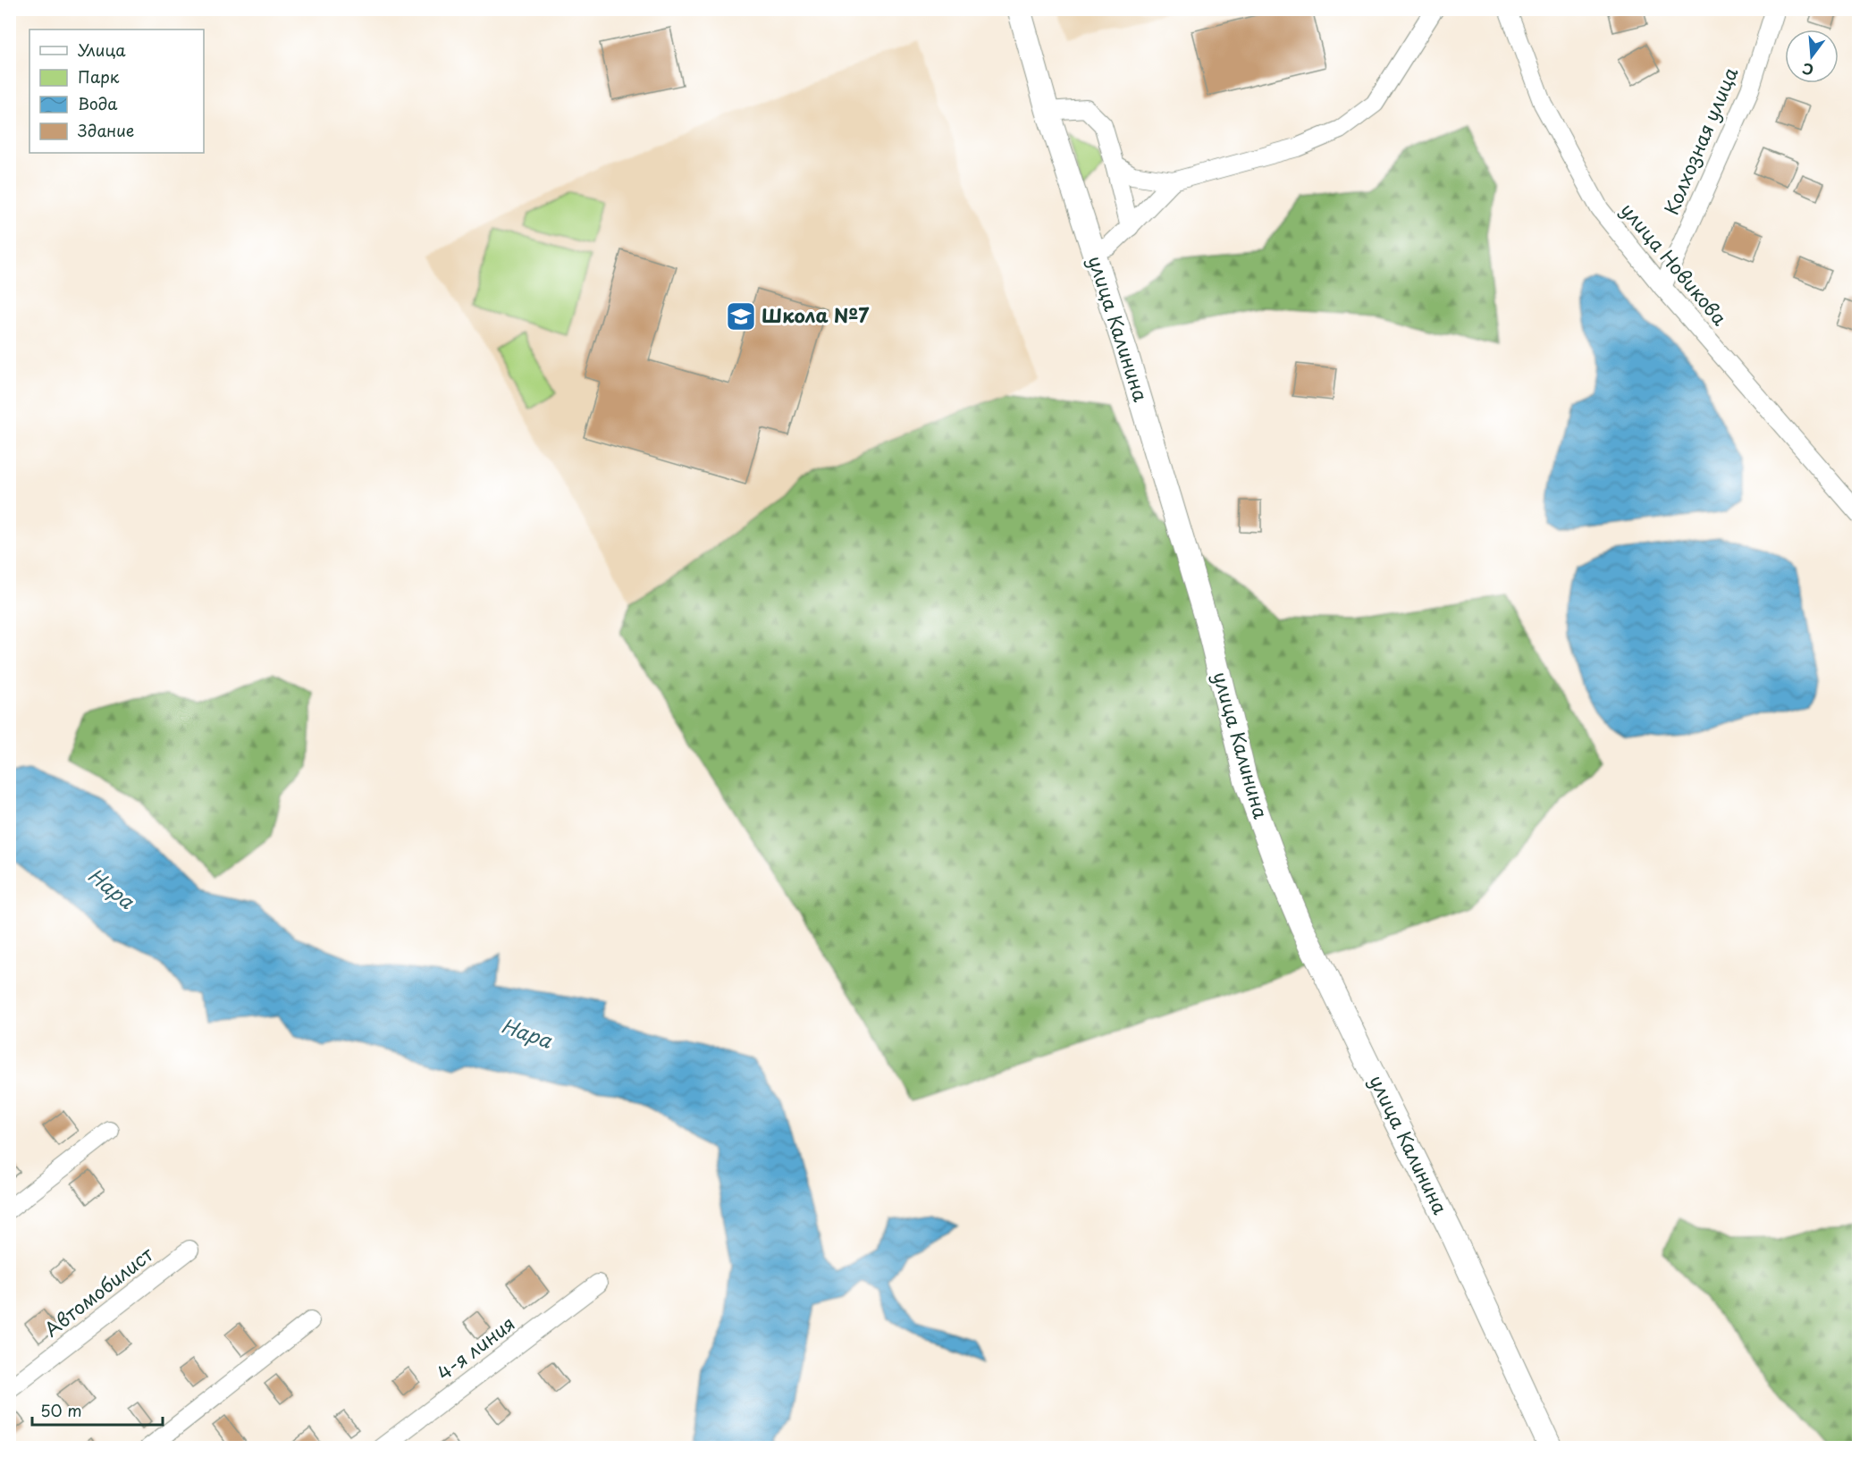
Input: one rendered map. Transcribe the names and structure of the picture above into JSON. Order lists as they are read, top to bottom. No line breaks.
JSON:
{"streets":{"street":["Колхозная улица","улица Новикова","улица Калинина","Автомобилист","4-я линия"]},"crossings":[["Колхозная улица","улица Новикова"]],"water":["Нара"],"places":{"school or university":["Школа №7"]},"legend":["Улица","Парк","Вода","Здание"],"scale_bar":"50 m","north":"bottom"}
